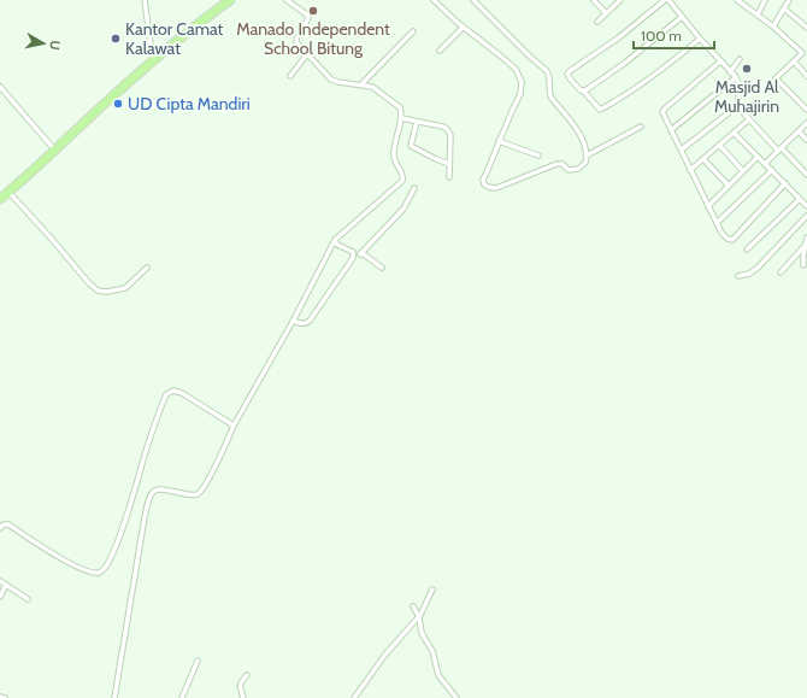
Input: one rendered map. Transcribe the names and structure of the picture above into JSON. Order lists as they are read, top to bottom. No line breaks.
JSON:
{"places":["Manado Independent School Bitung","Kantor Camat Kalawat","Masjid Al Muhajirin","UD Cipta Mandiri"],"scale_bar":"100 m","north":"right"}
